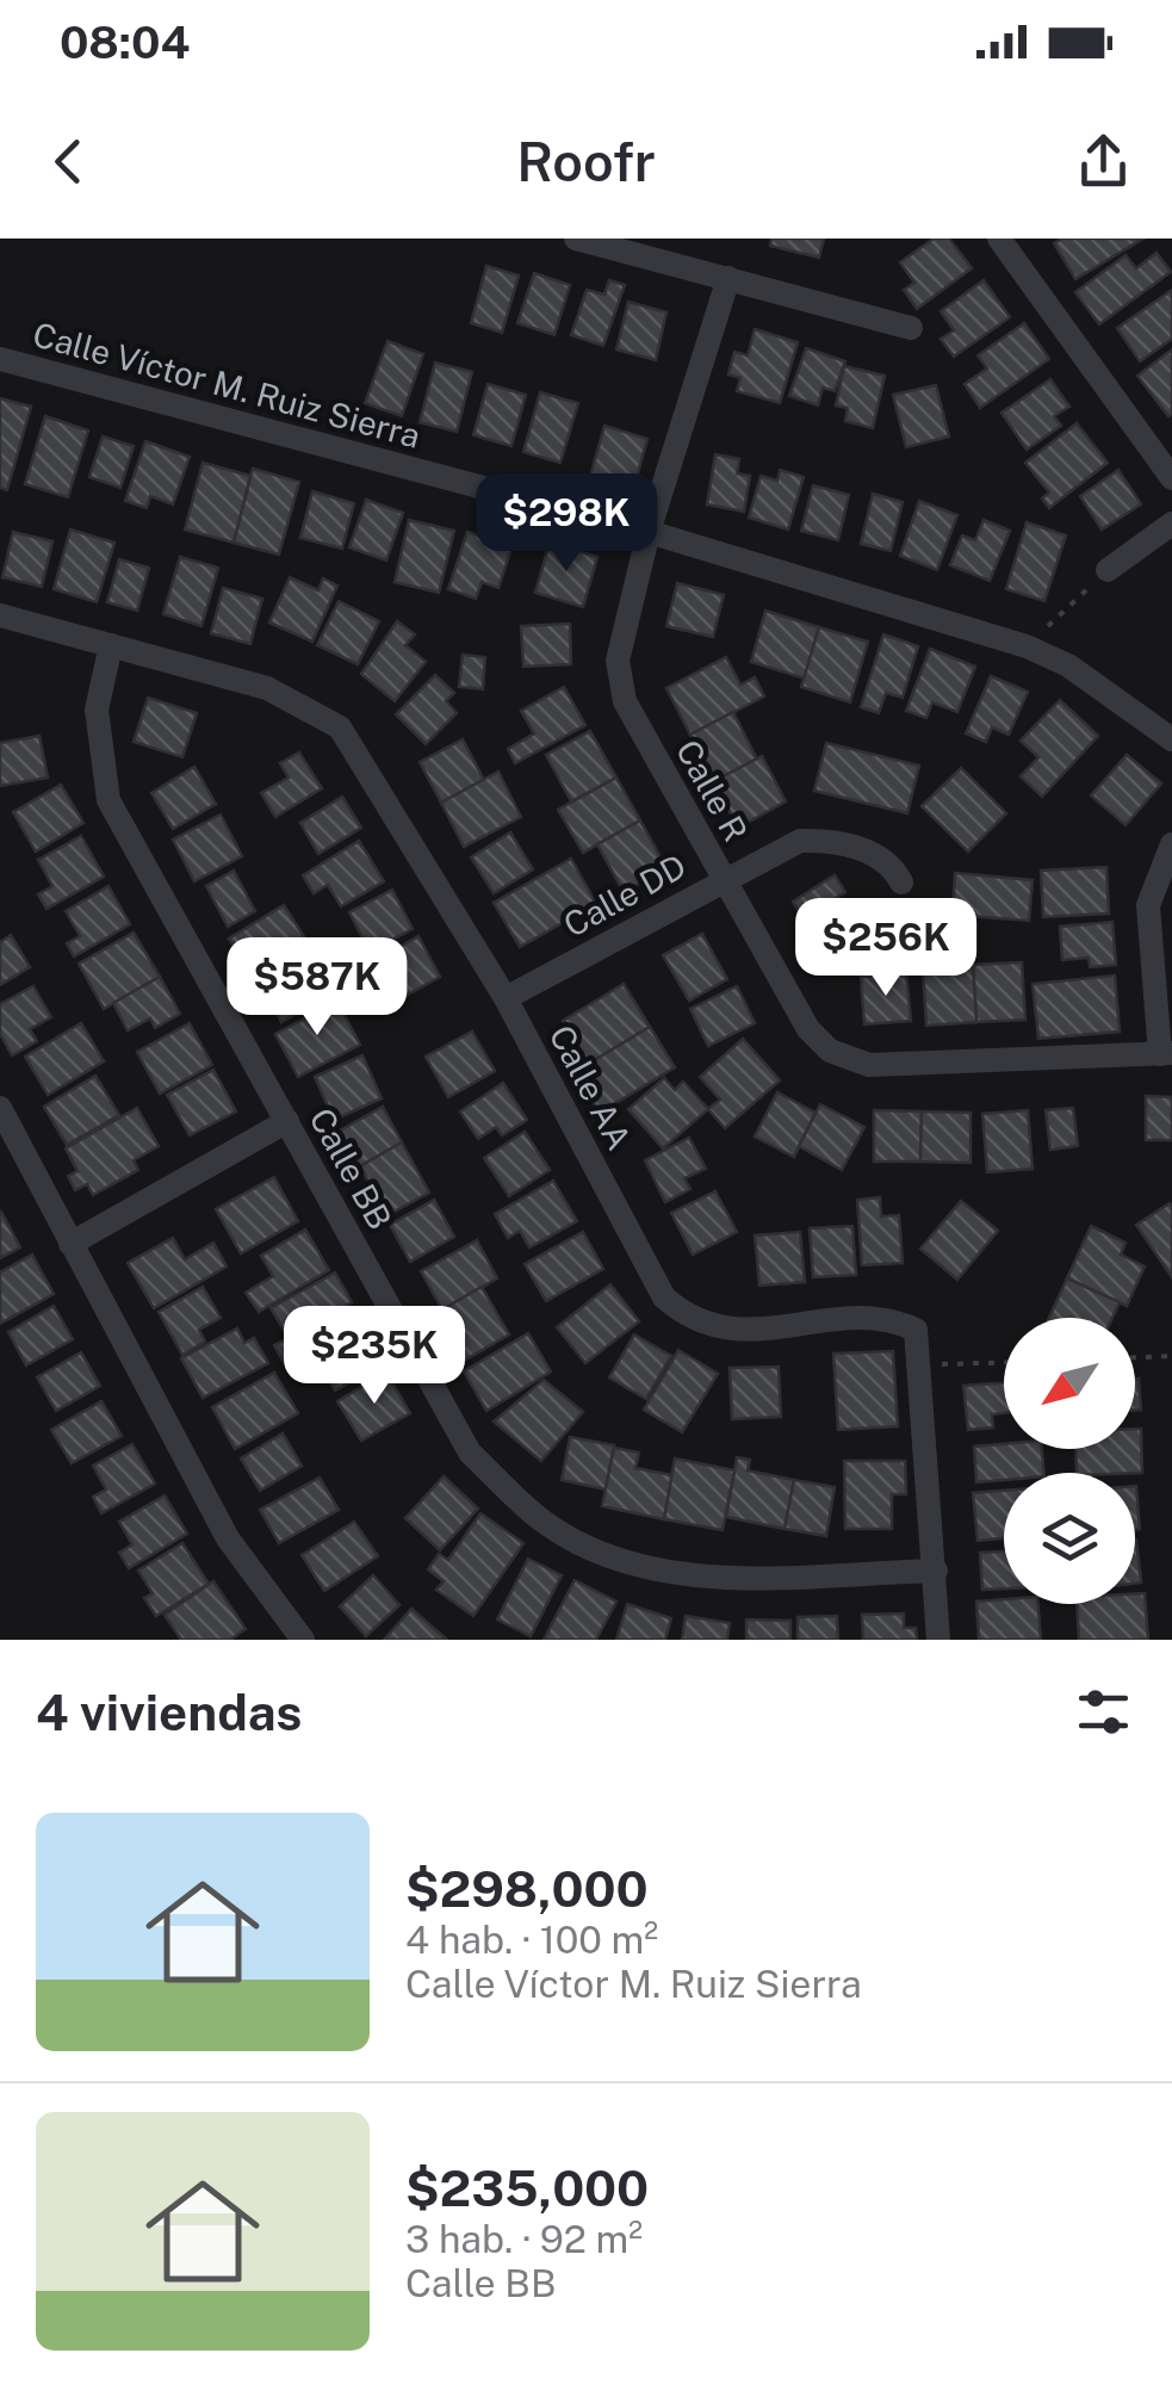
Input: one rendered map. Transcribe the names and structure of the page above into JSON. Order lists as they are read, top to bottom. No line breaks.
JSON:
{"streets":{"street":["Calle Víctor M. Ruiz Sierra","Calle R","Calle DD","Calle AA","Calle BB"]},"crossings":[["Calle Víctor M. Ruiz Sierra","Calle R"],["Calle R","Calle DD"],["Calle DD","Calle AA"],["Calle AA","Calle BB"]],"north":"bottom left","page":{"status":"08:04","header":"Roofr","price":["$298K","$256K","$587K","$235K"],"heading":"4 viviendas","list":[{"name":"$298,000","note":"4 hab. · 100 m² · Calle Víctor M. Ruiz Sierra"},{"name":"$235,000","note":"3 hab. · 92 m² · Calle BB"}]}}
